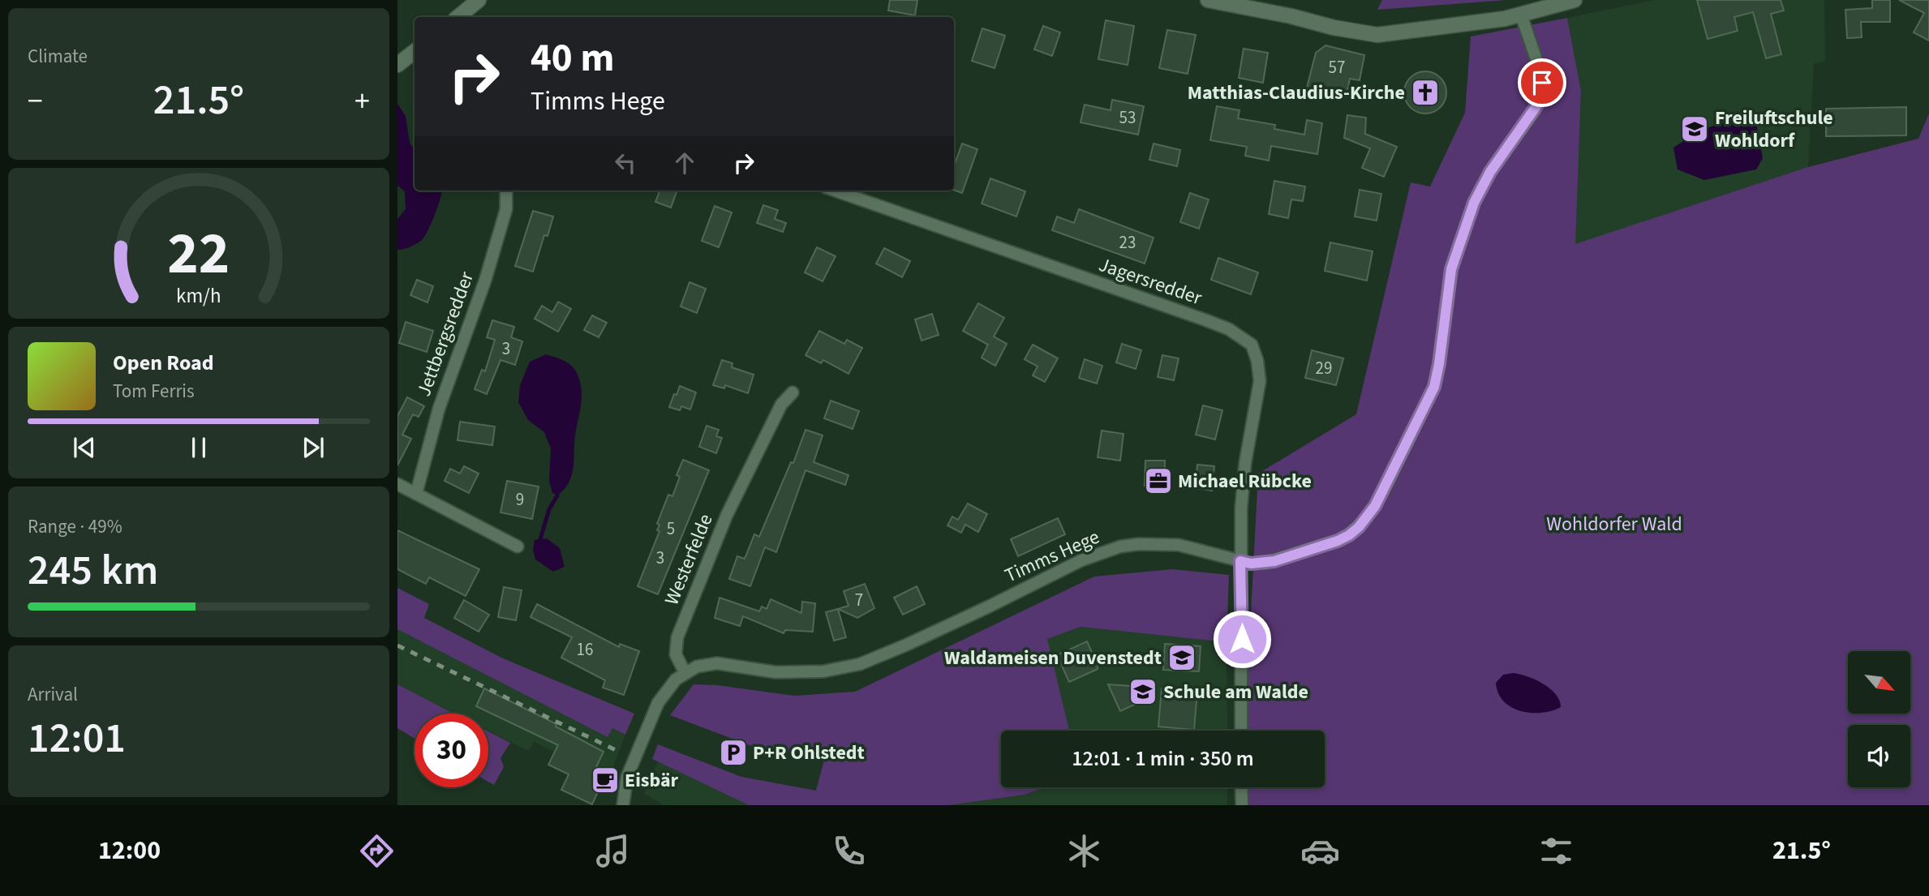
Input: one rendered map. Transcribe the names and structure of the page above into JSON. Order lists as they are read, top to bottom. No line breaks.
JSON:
{"streets":{"street":["Jagersredder","Jettbergsredder","Timms Hege","Westerfelde"]},"crossings":[["Jagersredder","Timms Hege"],["Timms Hege","Westerfelde"]],"parks":["Wohldorfer Wald"],"places":{"church":["Matthias-Claudius-Kirche"],"school or university":["Freiluftschule Wohldorf","Waldameisen Duvenstedt","Schule am Walde"],"office":["Michael Rübcke"],"parking":["P+R Ohlstedt"],"cafe":["Eisbär"]},"house_numbers":["57","53","23","3","29","9","5","3","7","16"],"north":"bottom right","page":{"tile":["Climate",["Range · 49%","245 km"],["Arrival","12:01"]],"turn":["40 m","Timms Hege"],"heat":["−","21.5°","+"],"song":["Open Road","Tom Ferris"],"limit":"30","trip":"12:01 · 1 min · 350 m","tabs":["12:00","21.5°"],"gauge":["22","km/h"]}}
